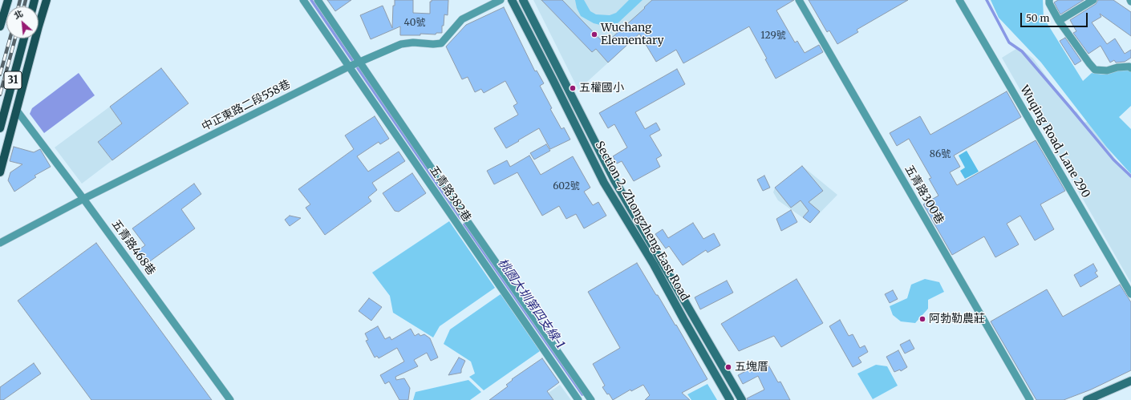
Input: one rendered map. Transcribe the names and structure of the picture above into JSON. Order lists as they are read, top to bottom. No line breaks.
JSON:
{"streets":{"main road":["31","Section 2, Zhongzheng East Road"],"street":["中正東路二段558巷","Wuqing Road, Lane 290","五青路382巷","五青路300巷","五青路468巷"]},"crossings":[["中正東路二段558巷","五青路382巷"],["中正東路二段558巷","五青路468巷"]],"water":["桃園大圳第四支線-1"],"places":["Wuchang Elementary","五權國小","阿勃勒農莊","五塊厝"],"house_numbers":["40號","129號","86號","602號"],"scale_bar":"50 m","north":"top left"}
